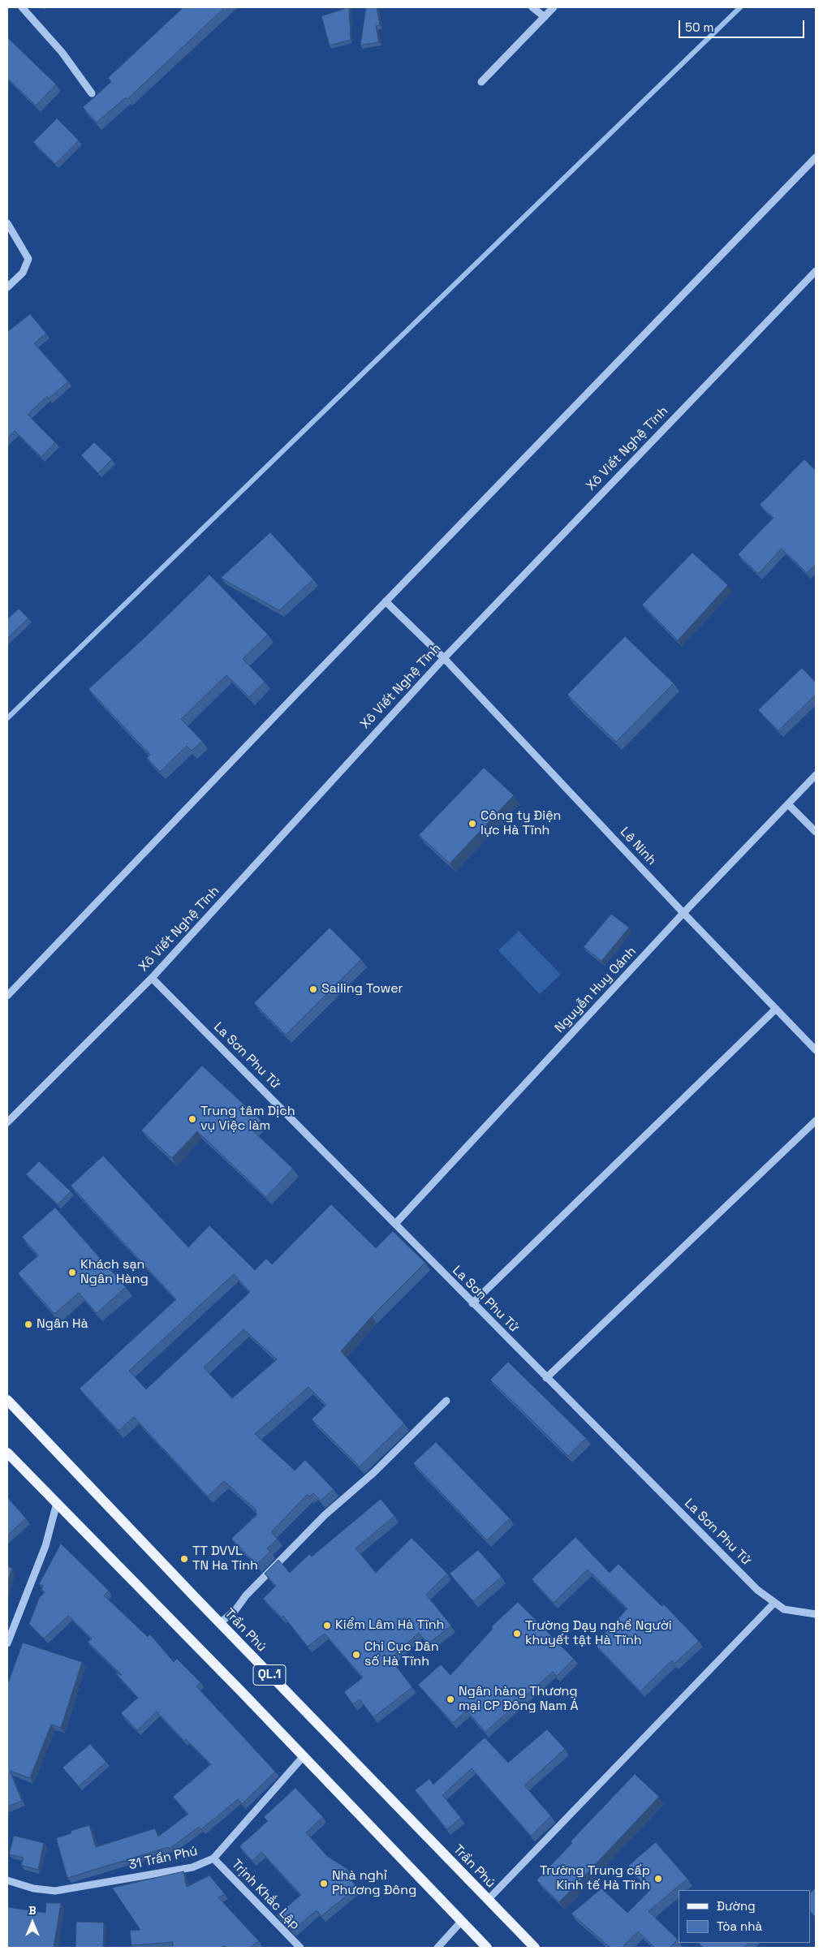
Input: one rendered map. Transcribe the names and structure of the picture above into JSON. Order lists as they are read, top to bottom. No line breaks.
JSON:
{"streets":{"main road":["Trần Phú","QL.1"],"street":["Xô Viết Nghệ Tĩnh","Lê Ninh","Nguyễn Huy Oánh","La Sơn Phu Tử","31 Trần Phú","Trịnh Khắc Lập"]},"crossings":[["Xô Viết Nghệ Tĩnh","Lê Ninh"],["Xô Viết Nghệ Tĩnh","La Sơn Phu Tử"],["Lê Ninh","Nguyễn Huy Oánh"],["Nguyễn Huy Oánh","La Sơn Phu Tử"],["QL.1","31 Trần Phú"],["31 Trần Phú","Trịnh Khắc Lập"]],"places":["Công ty Điện lực Hà Tĩnh","Sailing Tower","Trung tâm Dịch vụ Việc làm","Khách sạn Ngân Hàng","Ngân Hà","TT DVVL TN Ha Tinh","Kiểm Lâm Hà Tĩnh","Trường Dạy nghề Người khuyết tật Hà Tĩnh","Chi Cục Dân số Hà Tĩnh","Ngân hàng Thương mại CP Đông Nam Á","Trường Trung cấp Kinh tế Hà Tĩnh","Nhà nghỉ Phương Đông"],"legend":["Đường","Tòa nhà"],"scale_bar":"50 m","north":"top"}
